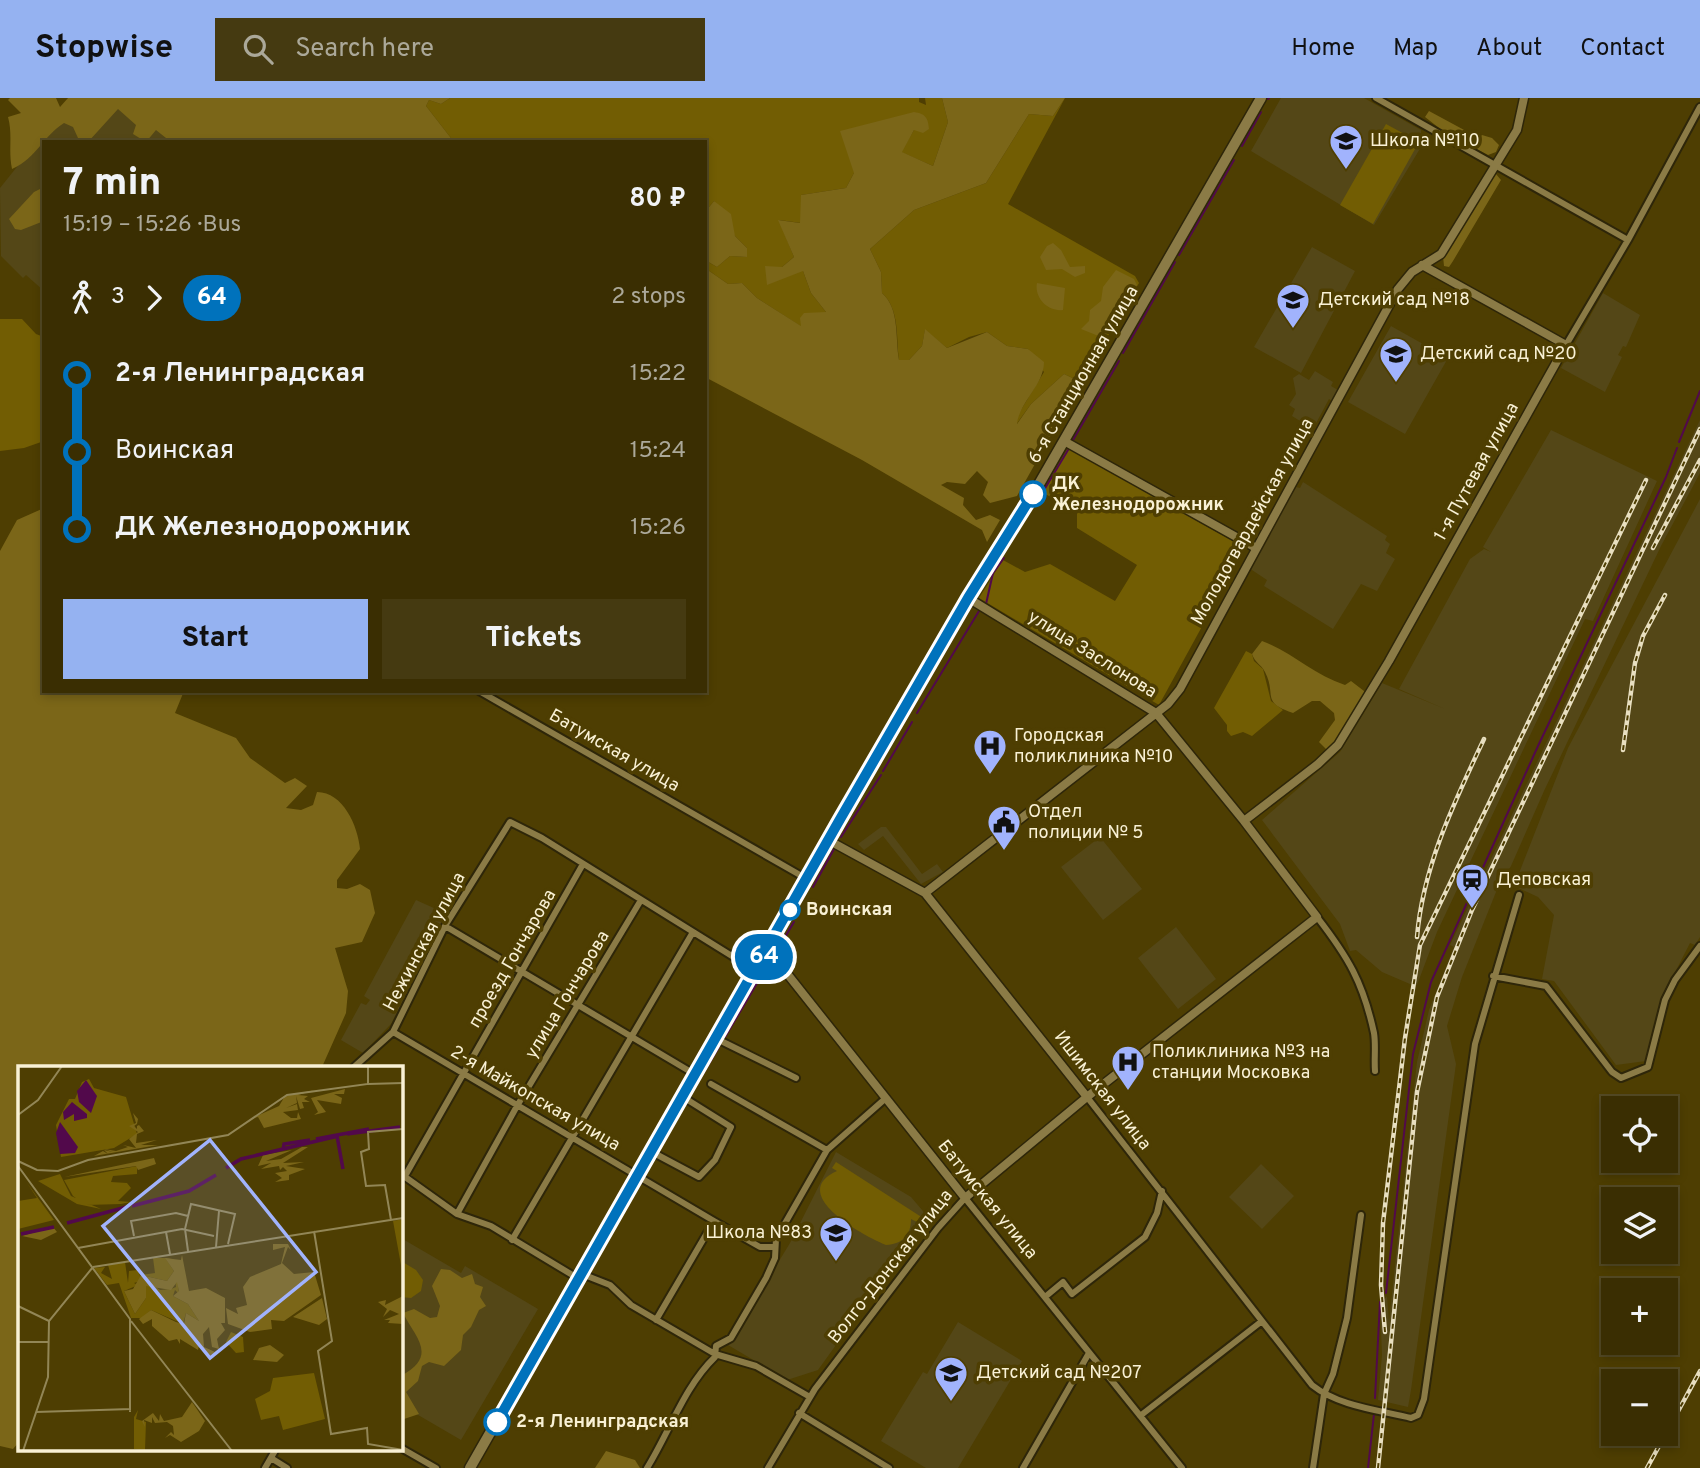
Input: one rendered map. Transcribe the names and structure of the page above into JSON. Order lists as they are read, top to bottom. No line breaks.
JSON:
{"streets":{"main road":["6-я Станционная улица"],"street":["1-я Путевая улица","Молодогвардейская улица","улица Заслонова","Батумская улица","Нежинская улица","проезд Гончарова","улица Гончарова","Ишимская улица","2-я Майкопская улица","Волго-Донская улица"]},"crossings":[["6-я Станционная улица","улица Заслонова"],["6-я Станционная улица","Батумская улица"],["6-я Станционная улица","Ишимская улица"],["6-я Станционная улица","2-я Майкопская улица"],["1-я Путевая улица","улица Заслонова"],["Молодогвардейская улица","улица Заслонова"],["Молодогвардейская улица","Ишимская улица"],["улица Заслонова","Волго-Донская улица"],["Батумская улица","Волго-Донская улица"],["Нежинская улица","проезд Гончарова"],["Нежинская улица","2-я Майкопская улица"],["проезд Гончарова","2-я Майкопская улица"],["улица Гончарова","2-я Майкопская улица"],["Ишимская улица","Волго-Донская улица"]],"places":{"school or university":["Школа №110","Детский сад №18","Детский сад №20","Школа №83","Детский сад №207"],"other":["ДК Железнодорожник","Воинская","2-я Ленинградская"],"hospital":["Городская поликлиника №10","Поликлиника №3 на станции Московка"],"public building":["Отдел полиции № 5"],"station":["Деповская"]},"lines":["bus line 64"],"page":{"header":"Stopwise","search":"Search here","nav":["Home","Map","About","Contact"],"on_map":"64","heading":["7 min","15:19 – 15:26 · Bus","80 ₽"],"legs":["3","64","2 stops"],"list":[{"name":"2-я Ленинградская","value":"15:22"},{"name":"Воинская","value":"15:24"},{"name":"ДК Железнодорожник","value":"15:26"}],"buttons":["Start","Tickets"],"map_buttons":["+","−"]}}
